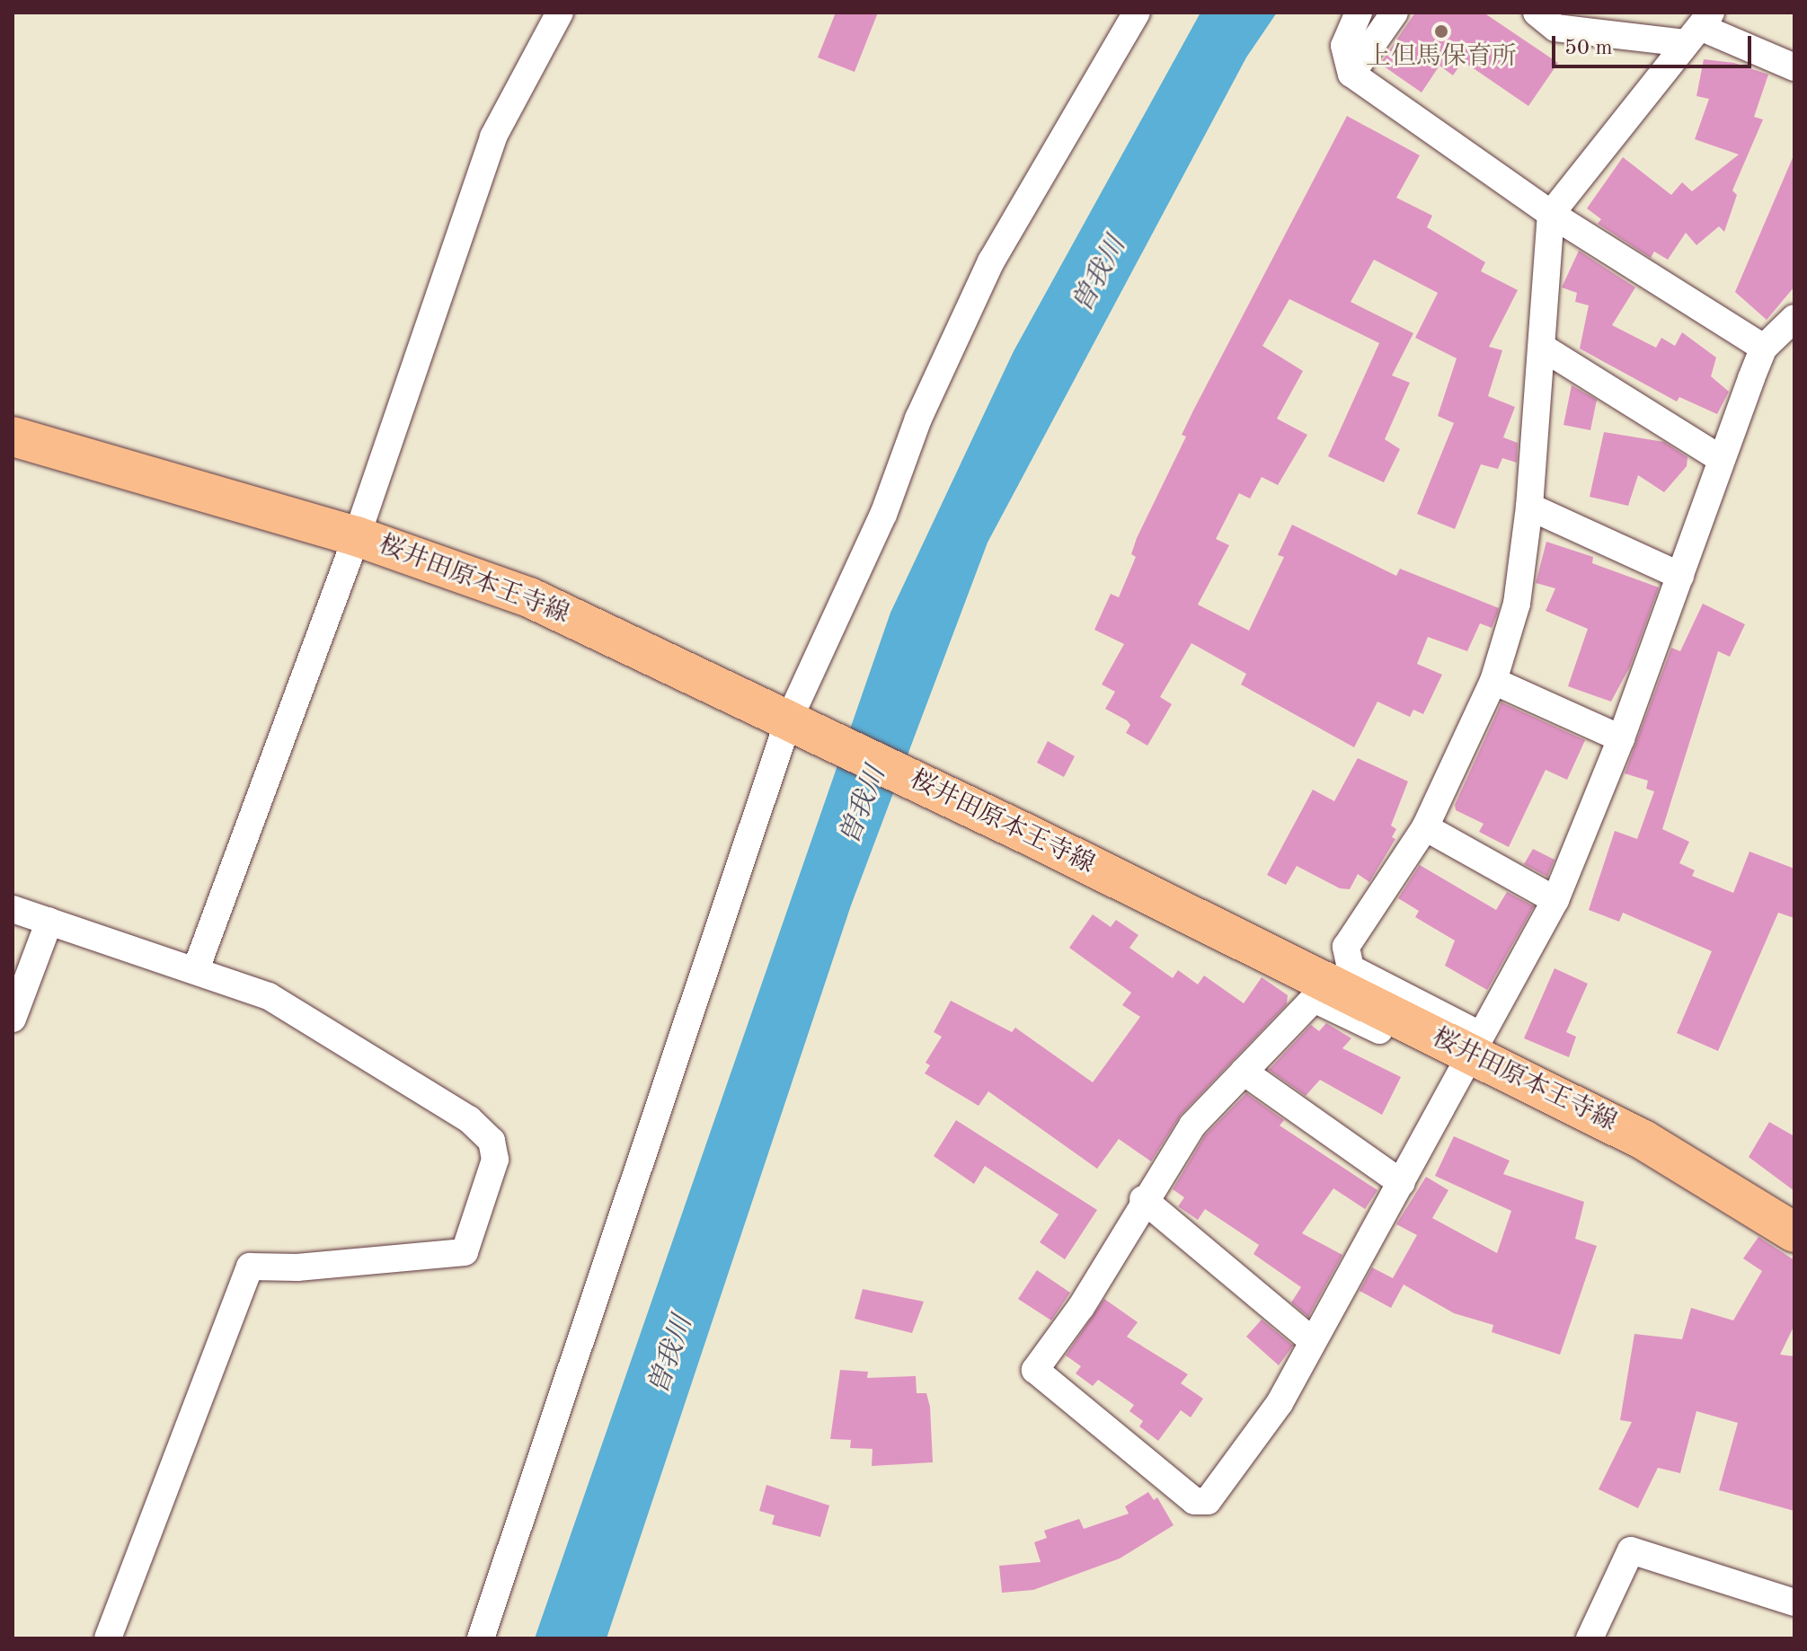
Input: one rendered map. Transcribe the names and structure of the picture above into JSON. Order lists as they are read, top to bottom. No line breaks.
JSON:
{"streets":{"main road":["桜井田原本王寺線"]},"water":["曽我川"],"places":["上但馬保育所"],"scale_bar":"50 m"}
